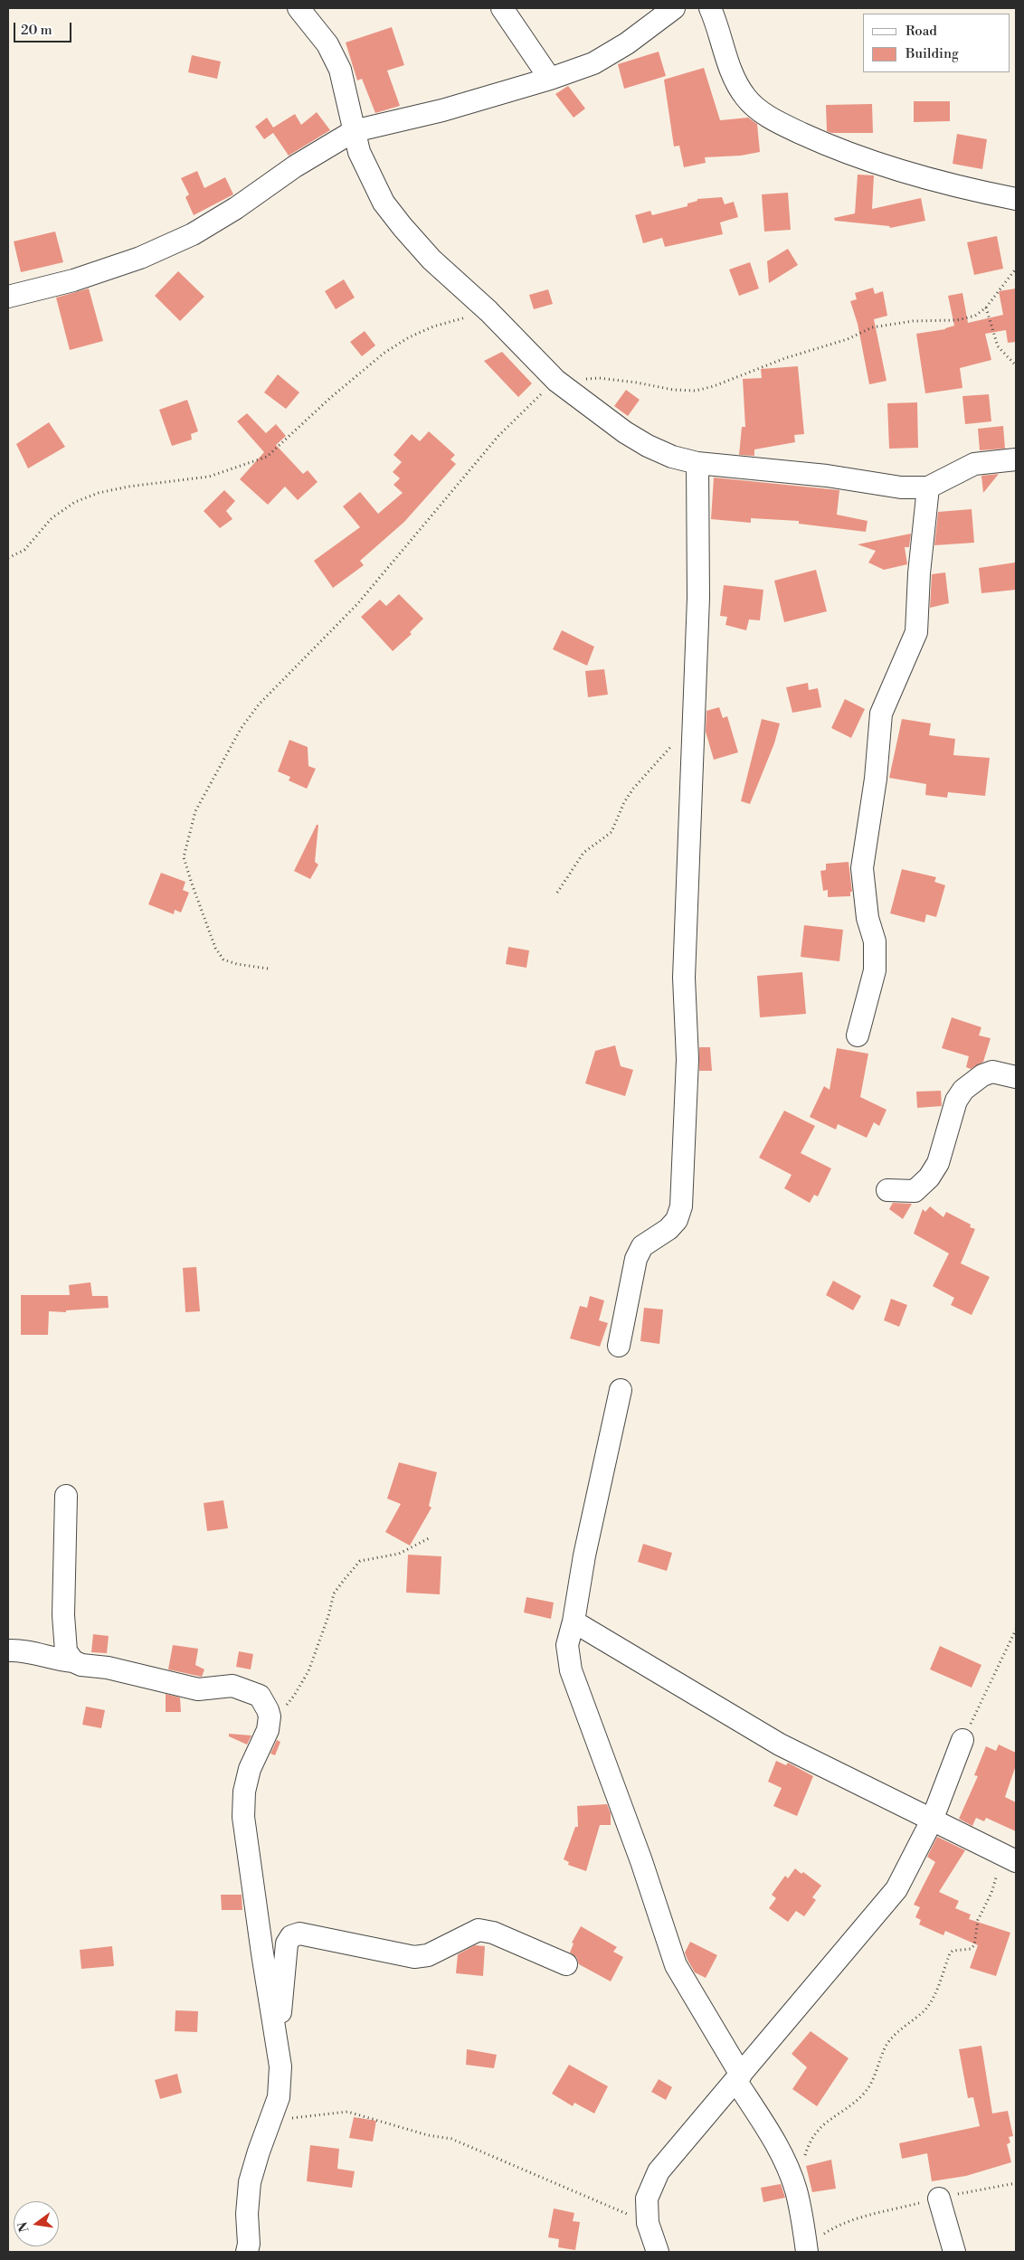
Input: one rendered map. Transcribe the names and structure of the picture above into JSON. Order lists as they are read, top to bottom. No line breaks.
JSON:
{"legend":["Road","Building"],"scale_bar":"20 m","north":"left"}
